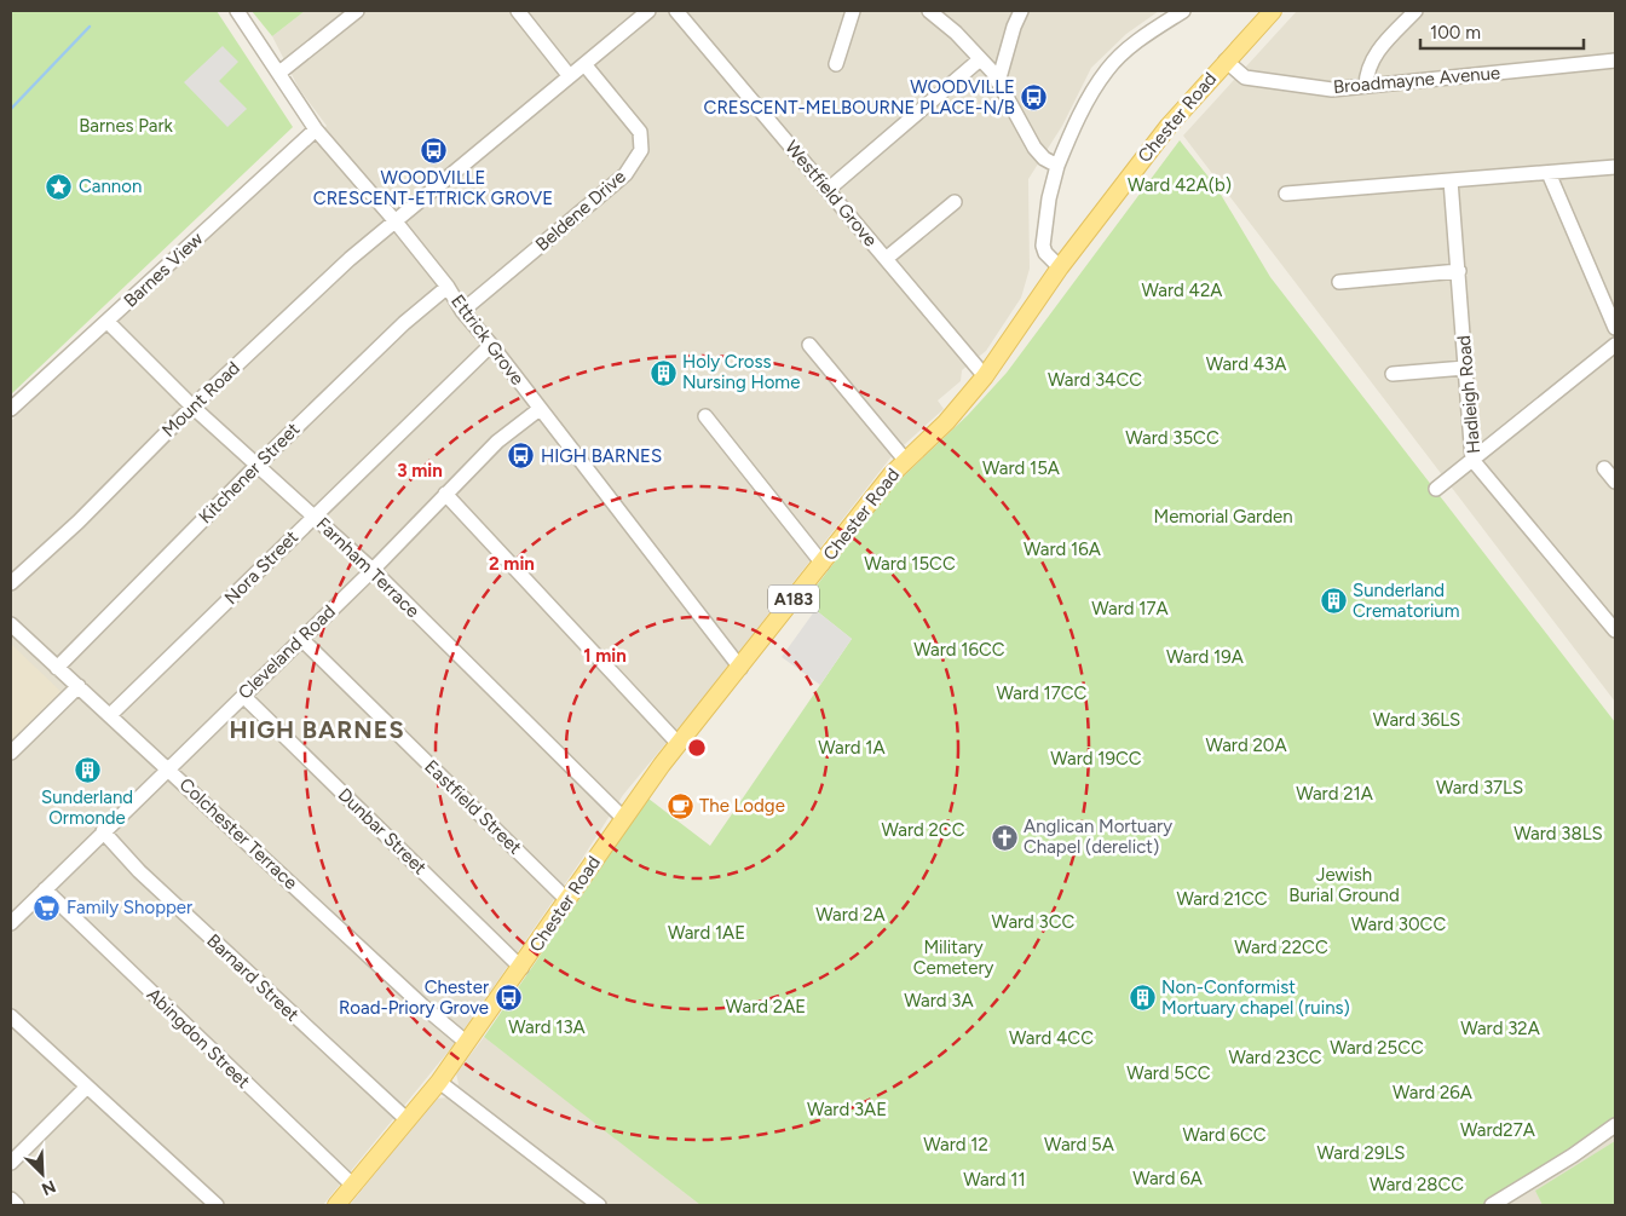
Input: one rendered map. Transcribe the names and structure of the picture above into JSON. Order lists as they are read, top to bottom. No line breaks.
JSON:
{"streets":{"main road":["Chester Road","A183"],"street":["Broadmayne Avenue","Westfield Grove","Beldene Drive","Barnes View","Ettrick Grove","Hadleigh Road","Mount Road","Kitchener Street","Nora Street","Farnham Terrace","Cleveland Road","Eastfield Street","Dunbar Street","Colchester Terrace","Barnard Street","Abingdon Street"]},"crossings":[["Broadmayne Avenue","Chester Road"],["Chester Road","Westfield Grove"],["Chester Road","Ettrick Grove"],["Chester Road","Farnham Terrace"],["Chester Road","Eastfield Street"],["Chester Road","Dunbar Street"],["Chester Road","Colchester Terrace"],["Chester Road","Barnard Street"],["Chester Road","Abingdon Street"],["Beldene Drive","Ettrick Grove"],["Beldene Drive","Mount Road"],["Barnes View","Ettrick Grove"],["Barnes View","Farnham Terrace"],["Ettrick Grove","Mount Road"],["Ettrick Grove","Kitchener Street"],["Ettrick Grove","Nora Street"],["Ettrick Grove","Cleveland Road"],["Mount Road","Farnham Terrace"],["Kitchener Street","Farnham Terrace"],["Kitchener Street","Colchester Terrace"],["Nora Street","Farnham Terrace"],["Nora Street","Colchester Terrace"],["Farnham Terrace","Cleveland Road"],["Cleveland Road","Eastfield Street"],["Cleveland Road","Dunbar Street"],["Cleveland Road","Colchester Terrace"],["Cleveland Road","Barnard Street"],["Cleveland Road","Abingdon Street"]],"districts":["HIGH BARNES"],"parks":["Barnes Park","Ward 42A(b)","Ward 42A","Ward 43A","Ward 34CC","Ward 35CC","Ward 15A","Memorial Garden","Ward 16A","Ward 15CC","Ward 17A","Ward 16CC","Ward 19A","Ward 17CC","Ward 36LS","Ward 20A","Ward 1A","Ward 19CC","Ward 37LS","Ward 21A","Ward 2CC","Ward 38LS","Jewish Burial Ground","Ward 21CC","Ward 2A","Ward 3CC","Ward 30CC","Ward 1AE","Military Cemetery","Ward 22CC","Ward 3A","Ward 2AE","Ward 13A","Ward 32A","Ward 4CC","Ward 25CC","Ward 23CC","Ward 5CC","Ward 26A","Ward 3AE","Ward27A","Ward 6CC","Ward 12","Ward 5A","Ward 29LS","Ward 6A","Ward 11","Ward 28CC"],"places":{"bus stop":["WOODVILLE CRESCENT-MELBOURNE PLACE-N/B","WOODVILLE CRESCENT-ETTRICK GROVE","HIGH BARNES","Chester Road-Priory Grove"],"place":["Cannon"],"building":["Holy Cross Nursing Home","Sunderland Crematorium","Sunderland Ormonde","Non-Conformist Mortuary chapel (ruins)"],"cafe":["The Lodge"],"church":["Anglican Mortuary Chapel (derelict)"],"supermarket":["Family Shopper"]},"scale_bar":"100 m","north":"bottom right","rings":["3 min","2 min","1 min"]}
